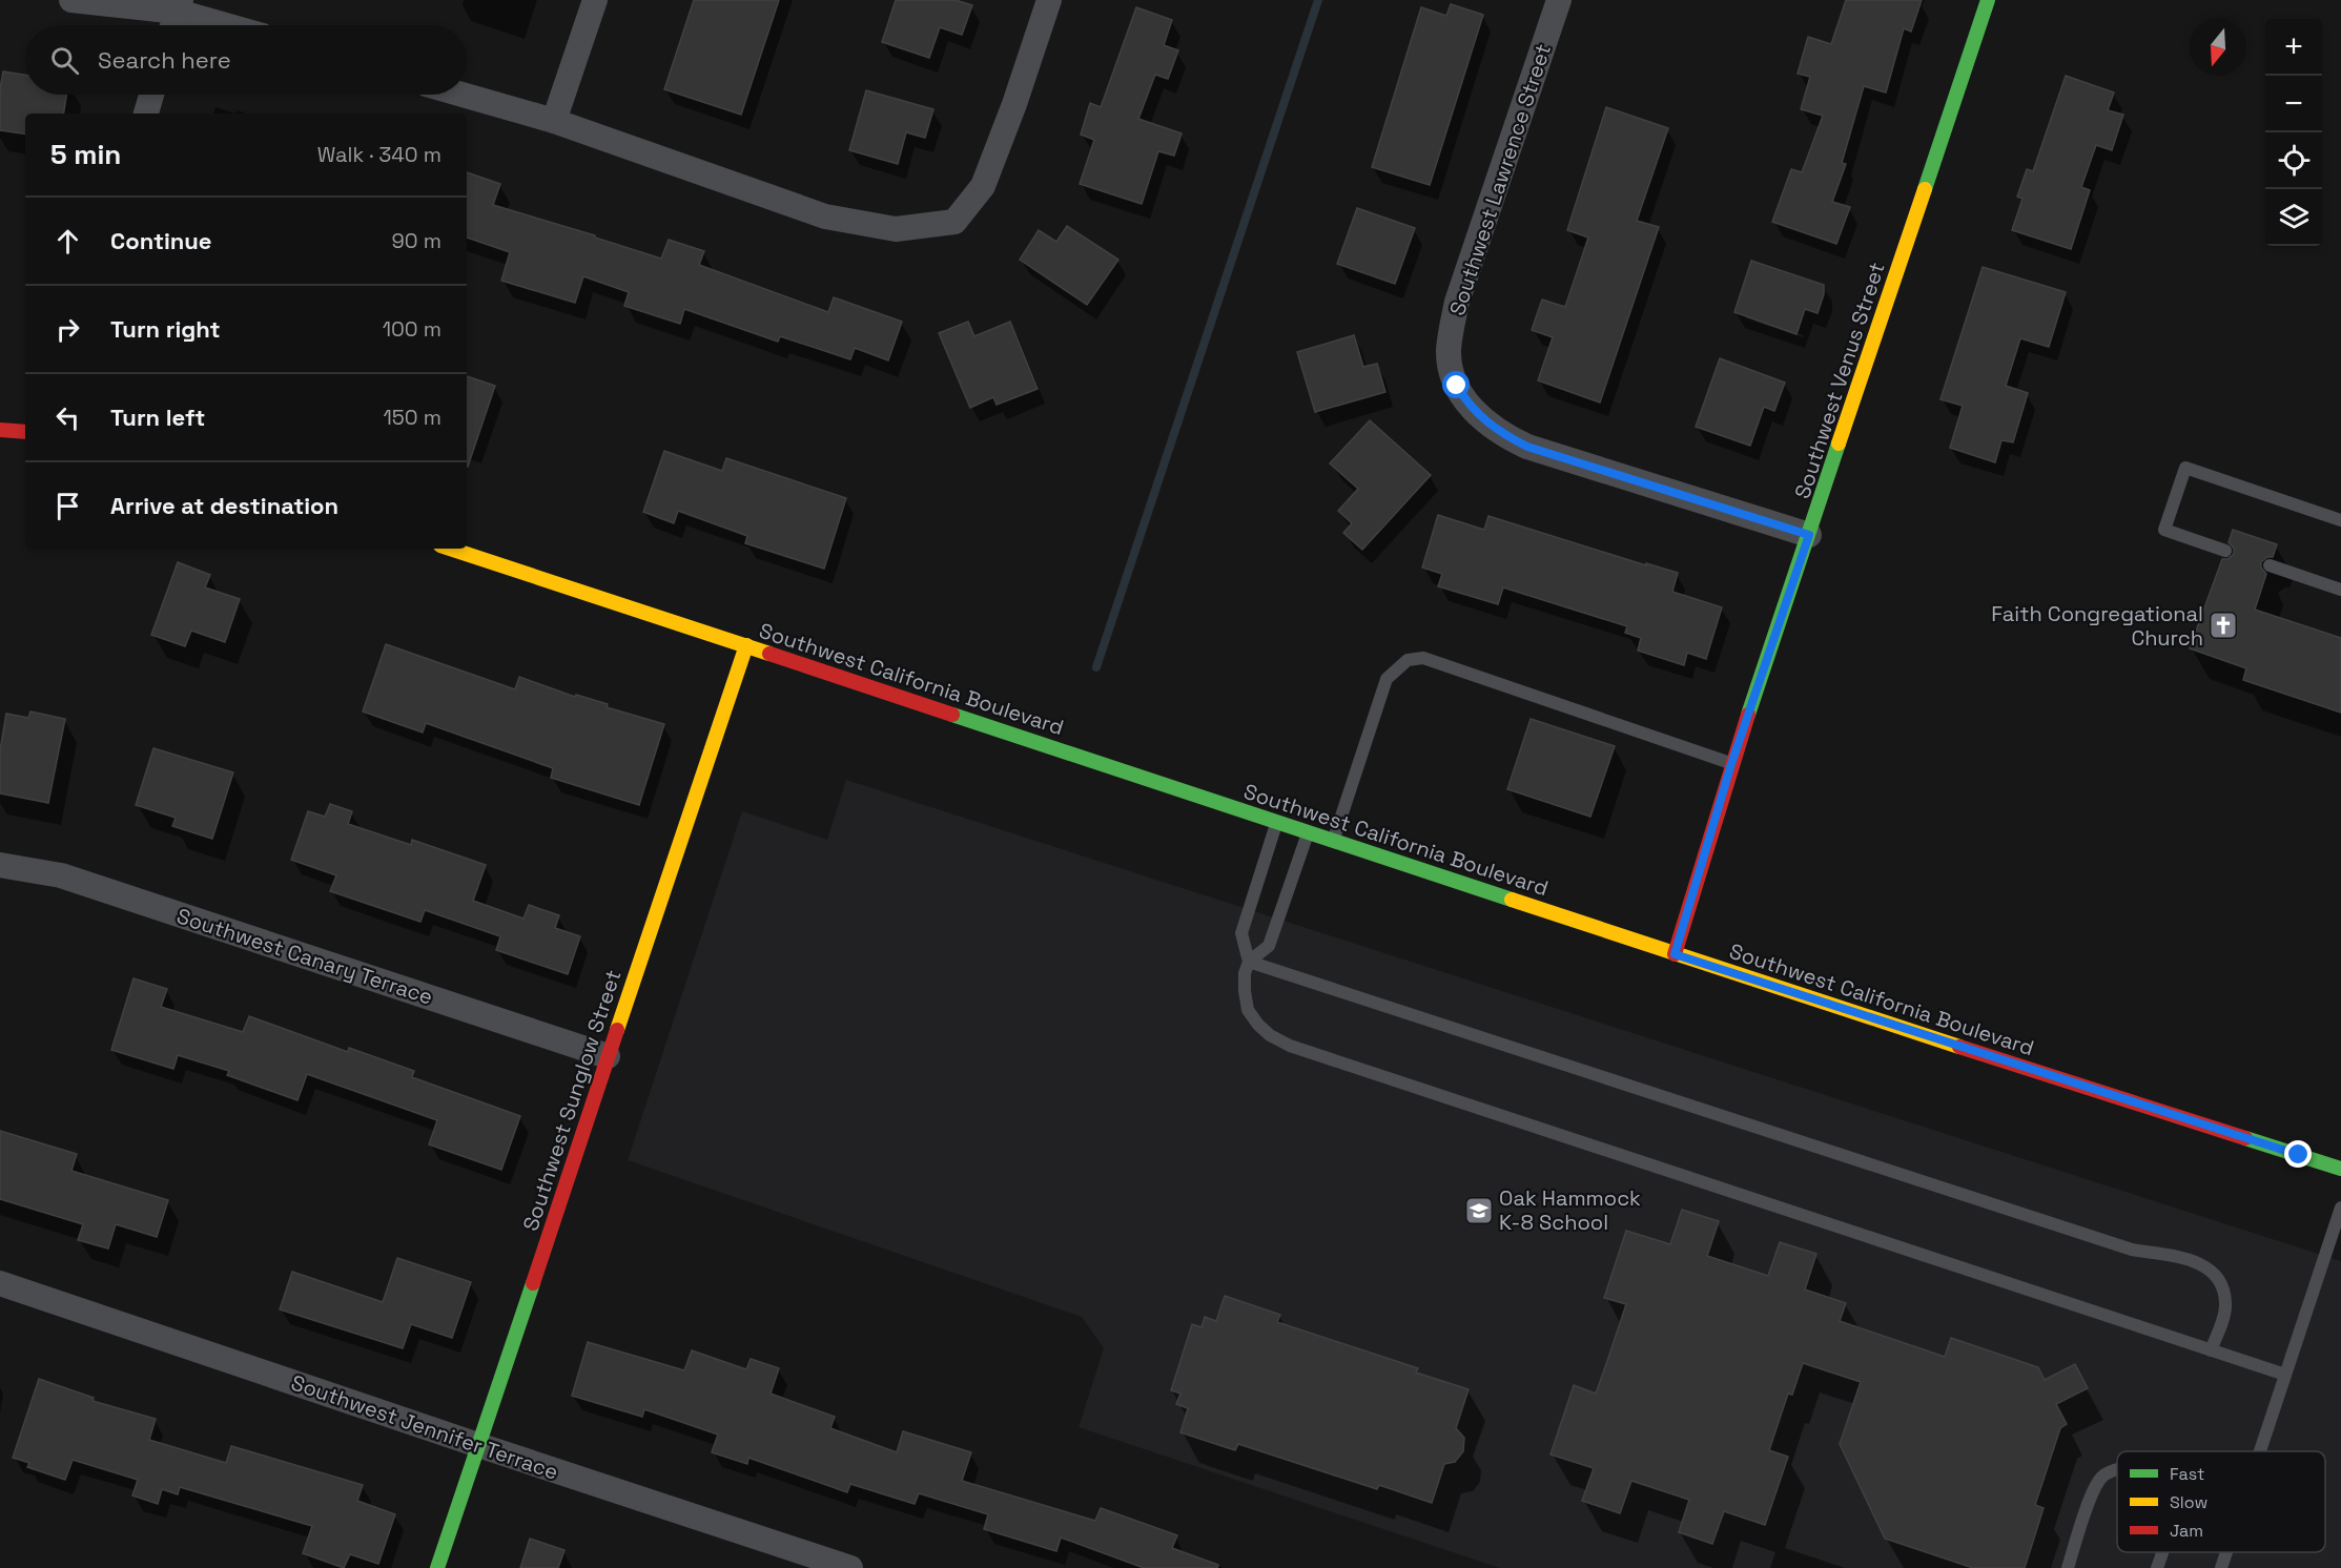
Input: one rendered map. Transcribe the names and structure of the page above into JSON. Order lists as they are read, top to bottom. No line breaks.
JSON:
{"streets":{"street":["Southwest Lawrence Street","Southwest Venus Street","Southwest California Boulevard","Southwest Canary Terrace","Southwest Sunglow Street","Southwest Jennifer Terrace"]},"crossings":[["Southwest Lawrence Street","Southwest Venus Street"],["Southwest Venus Street","Southwest California Boulevard"],["Southwest California Boulevard","Southwest Sunglow Street"],["Southwest Canary Terrace","Southwest Sunglow Street"],["Southwest Sunglow Street","Southwest Jennifer Terrace"]],"places":{"church":["Faith Congregational Church"],"school or university":["Oak Hammock K-8 School"]},"legend":["Fast","Slow","Jam"],"north":"bottom","page":{"map_buttons":["+","−"],"search":"Search here","heading":["5 min","Walk · 340 m"],"list":[["Continue","90 m"],["Turn right","100 m"],["Turn left","150 m"],"Arrive at destination"]}}
